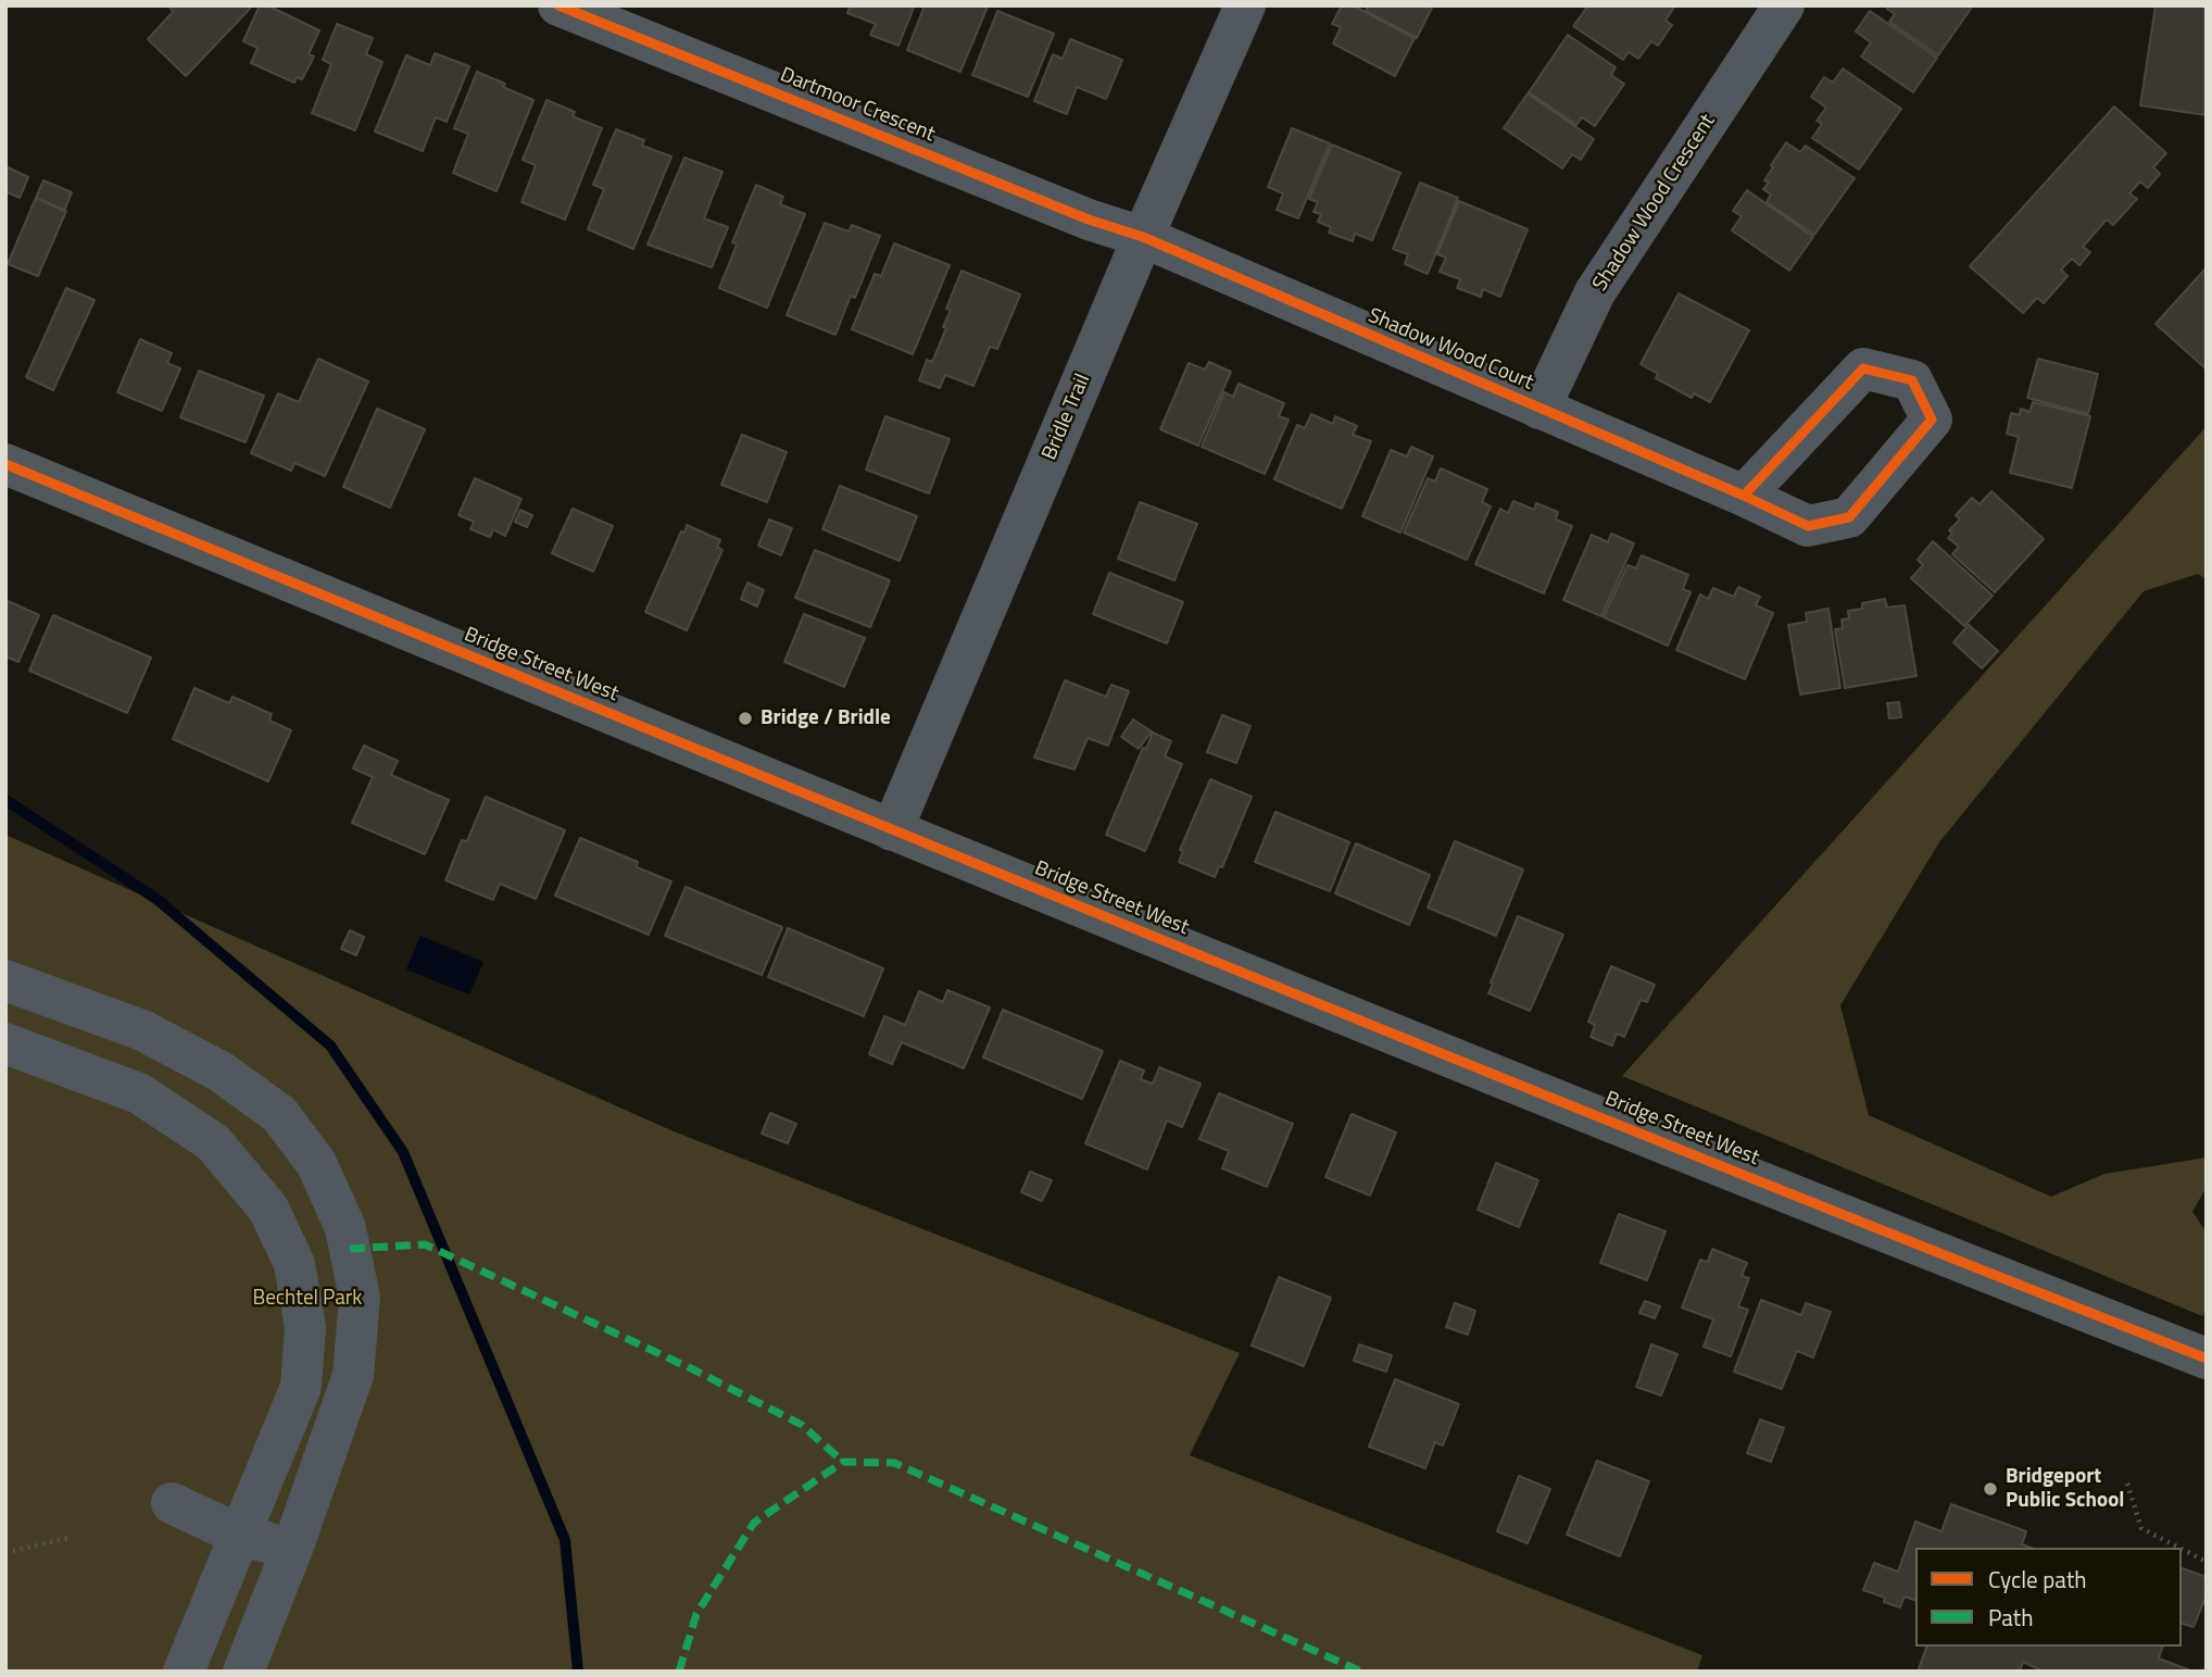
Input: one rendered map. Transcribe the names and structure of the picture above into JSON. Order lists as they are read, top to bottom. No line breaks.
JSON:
{"streets":{"main road":["Bridge Street West"],"street":["Dartmoor Crescent","Shadow Wood Crescent","Shadow Wood Court","Bridle Trail"]},"crossings":[["Dartmoor Crescent","Shadow Wood Court"],["Dartmoor Crescent","Bridle Trail"],["Shadow Wood Crescent","Shadow Wood Court"],["Shadow Wood Court","Bridle Trail"],["Bridle Trail","Bridge Street West"]],"parks":["Bechtel Park"],"places":["Bridge / Bridle","Bridgeport Public School"],"legend":["Cycle path","Path"]}
